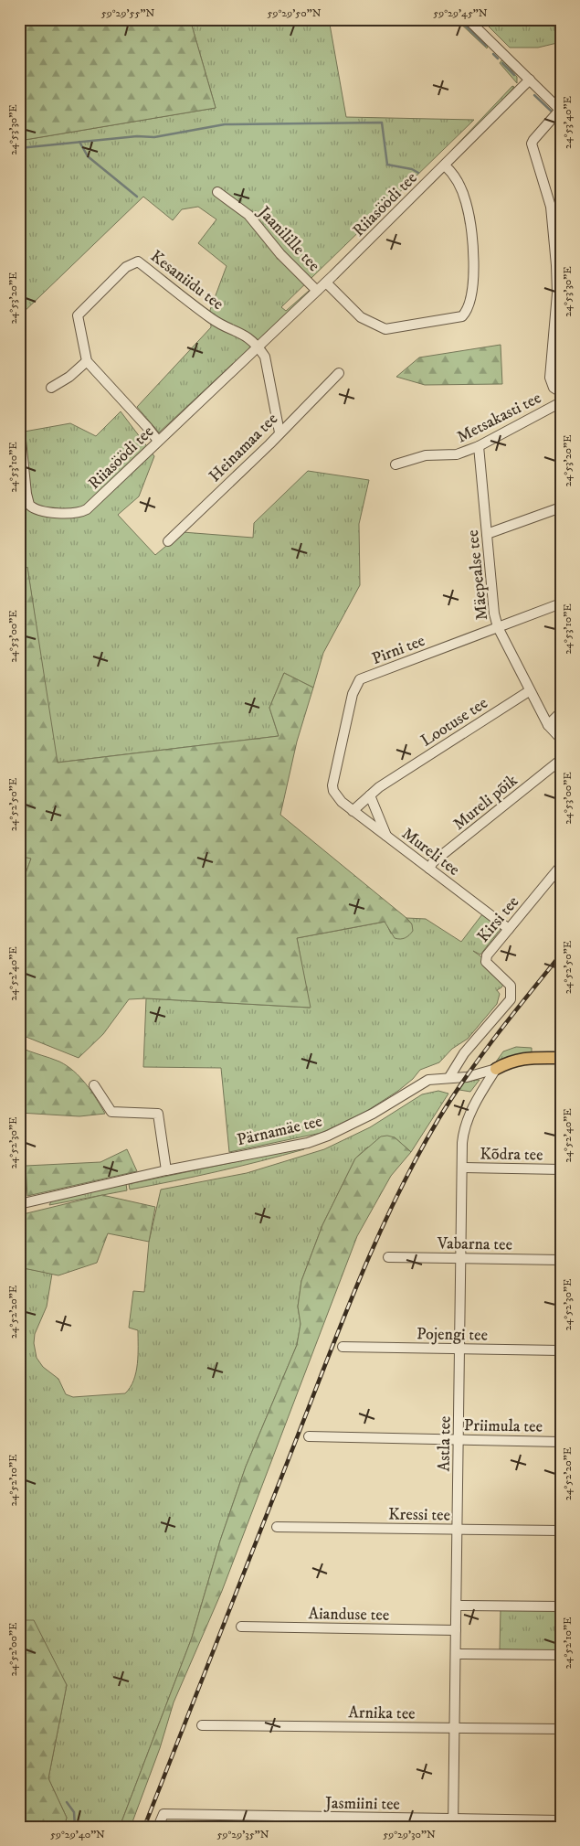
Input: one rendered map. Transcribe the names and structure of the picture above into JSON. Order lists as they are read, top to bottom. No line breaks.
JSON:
{"streets":{"main road":["Pärnamäe tee"],"street":["Riiasöödi tee","Jaanilille tee","Kesaniidu tee","Metsakasti tee","Heinamaa tee","Mäepealse tee","Pirni tee","Lootuse tee","Mureli põik","Mureli tee","Kirsi tee","Kõdra tee","Vabarna tee","Pojengi tee","Priimula tee","Astla tee","Kressi tee","Aianduse tee","Arnika tee","Jasmiini tee"]},"crossings":[["Riiasöödi tee","Jaanilille tee"],["Riiasöödi tee","Kesaniidu tee"],["Metsakasti tee","Mäepealse tee"],["Mäepealse tee","Pirni tee"],["Mäepealse tee","Lootuse tee"],["Pirni tee","Mureli tee"],["Lootuse tee","Mureli tee"],["Mureli põik","Mureli tee"],["Mureli tee","Kirsi tee"],["Kirsi tee","Pärnamäe tee"],["Pärnamäe tee","Astla tee"],["Kõdra tee","Astla tee"],["Vabarna tee","Astla tee"],["Pojengi tee","Astla tee"],["Priimula tee","Astla tee"],["Astla tee","Kressi tee"],["Astla tee","Aianduse tee"],["Astla tee","Arnika tee"],["Astla tee","Jasmiini tee"]],"coordinates":["59°29'55\"N","59°29'50\"N","59°29'45\"N","24°53'40\"E","24°53'30\"E","24°53'20\"E","24°53'10\"E","24°53'00\"E","24°52'50\"E","24°52'40\"E","24°52'30\"E","24°52'20\"E","24°52'10\"E","24°52'00\"E","59°29'40\"N","59°29'35\"N","59°29'30\"N"]}
